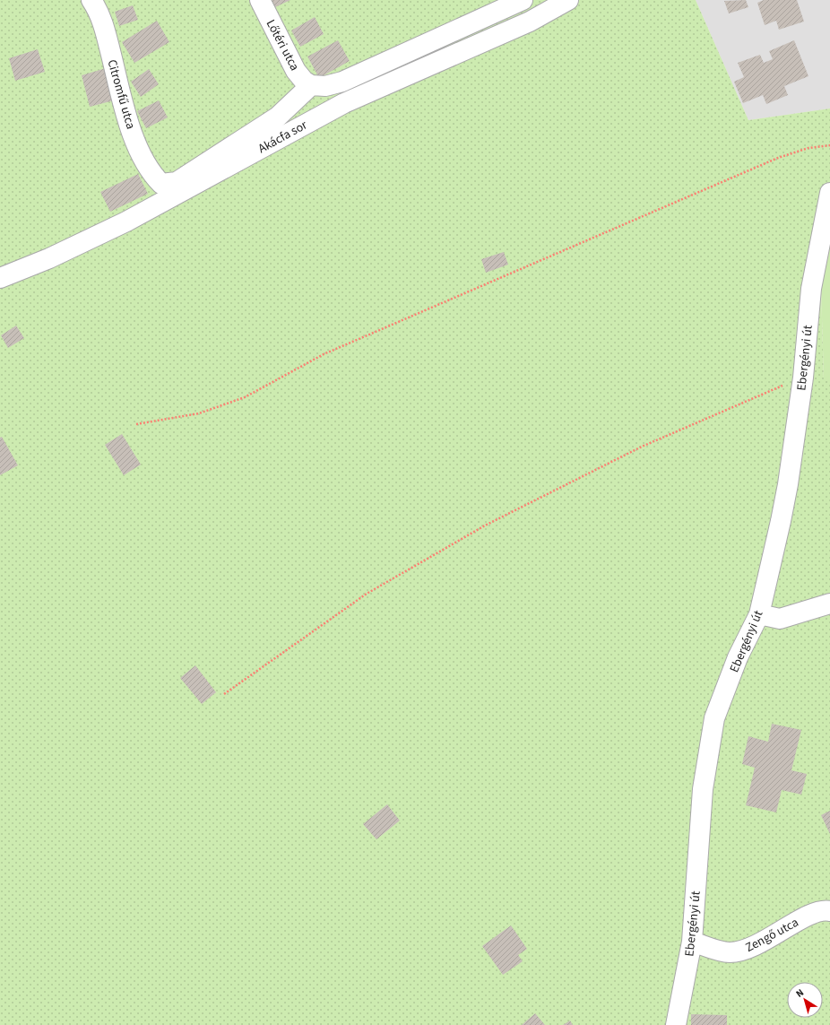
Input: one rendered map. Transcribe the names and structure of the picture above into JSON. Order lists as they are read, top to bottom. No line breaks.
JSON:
{"streets":{"street":["Lőtéri utca","Citromfű utca","Akácfa sor","Ebergényi út","Zengő utca"]},"crossings":[["Lőtéri utca","Citromfű utca"],["Ebergényi út","Zengő utca"]],"north":"top left"}
